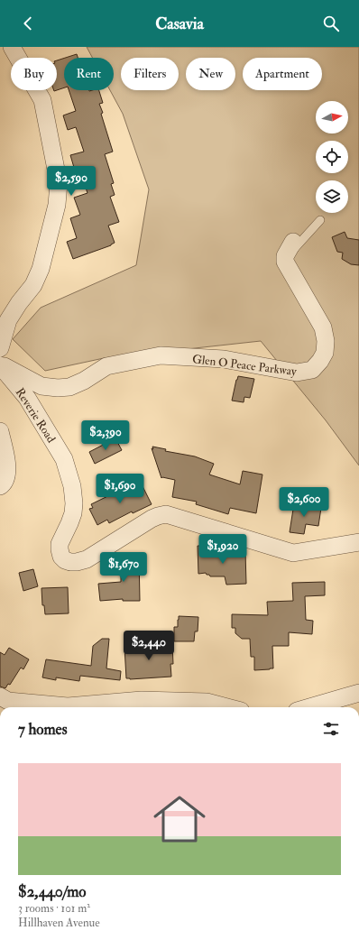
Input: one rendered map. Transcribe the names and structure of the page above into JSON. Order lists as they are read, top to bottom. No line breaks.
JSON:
{"streets":{"street":["Glen O Peace Parkway","Reverie Road"]},"crossings":[["Glen O Peace Parkway","Reverie Road"]],"north":"right","page":{"header":"Casavia","chip":["Buy","Rent","Filters","New","Apartment"],"price":["$2,590","$2,390","$1,690","$2,600","$1,920","$1,670","$2,440"],"heading":"7 homes","list":[{"name":"$2,440/mo","note":"3 rooms · 101 m² · Hillhaven Avenue"}]}}
